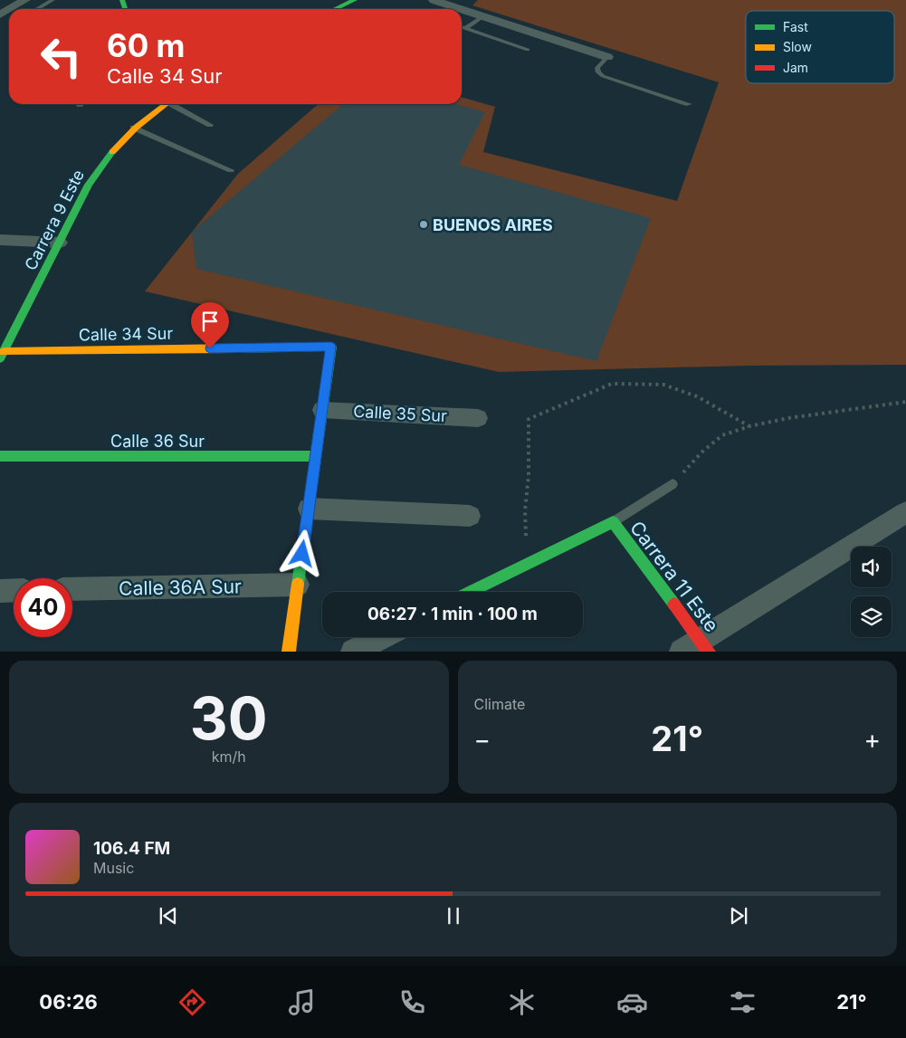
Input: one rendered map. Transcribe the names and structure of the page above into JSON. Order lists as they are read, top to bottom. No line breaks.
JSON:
{"streets":{"street":["Carrera 9 Este","Calle 34 Sur","Calle 35 Sur","Calle 36 Sur","Carrera 11 Este","Calle 36A Sur"]},"crossings":[["Carrera 9 Este","Calle 34 Sur"],["Calle 34 Sur","Calle 35 Sur"]],"places":["BUENOS AIRES"],"legend":["Fast","Slow","Jam"],"page":{"turn":["60 m","Calle 34 Sur"],"limit":"40","trip":"06:27 · 1 min · 100 m","tile":[["30","km/h"],"Climate"],"heat":["−","21°","+"],"song":["106.4 FM","Music"],"tabs":["06:26","21°"]}}
